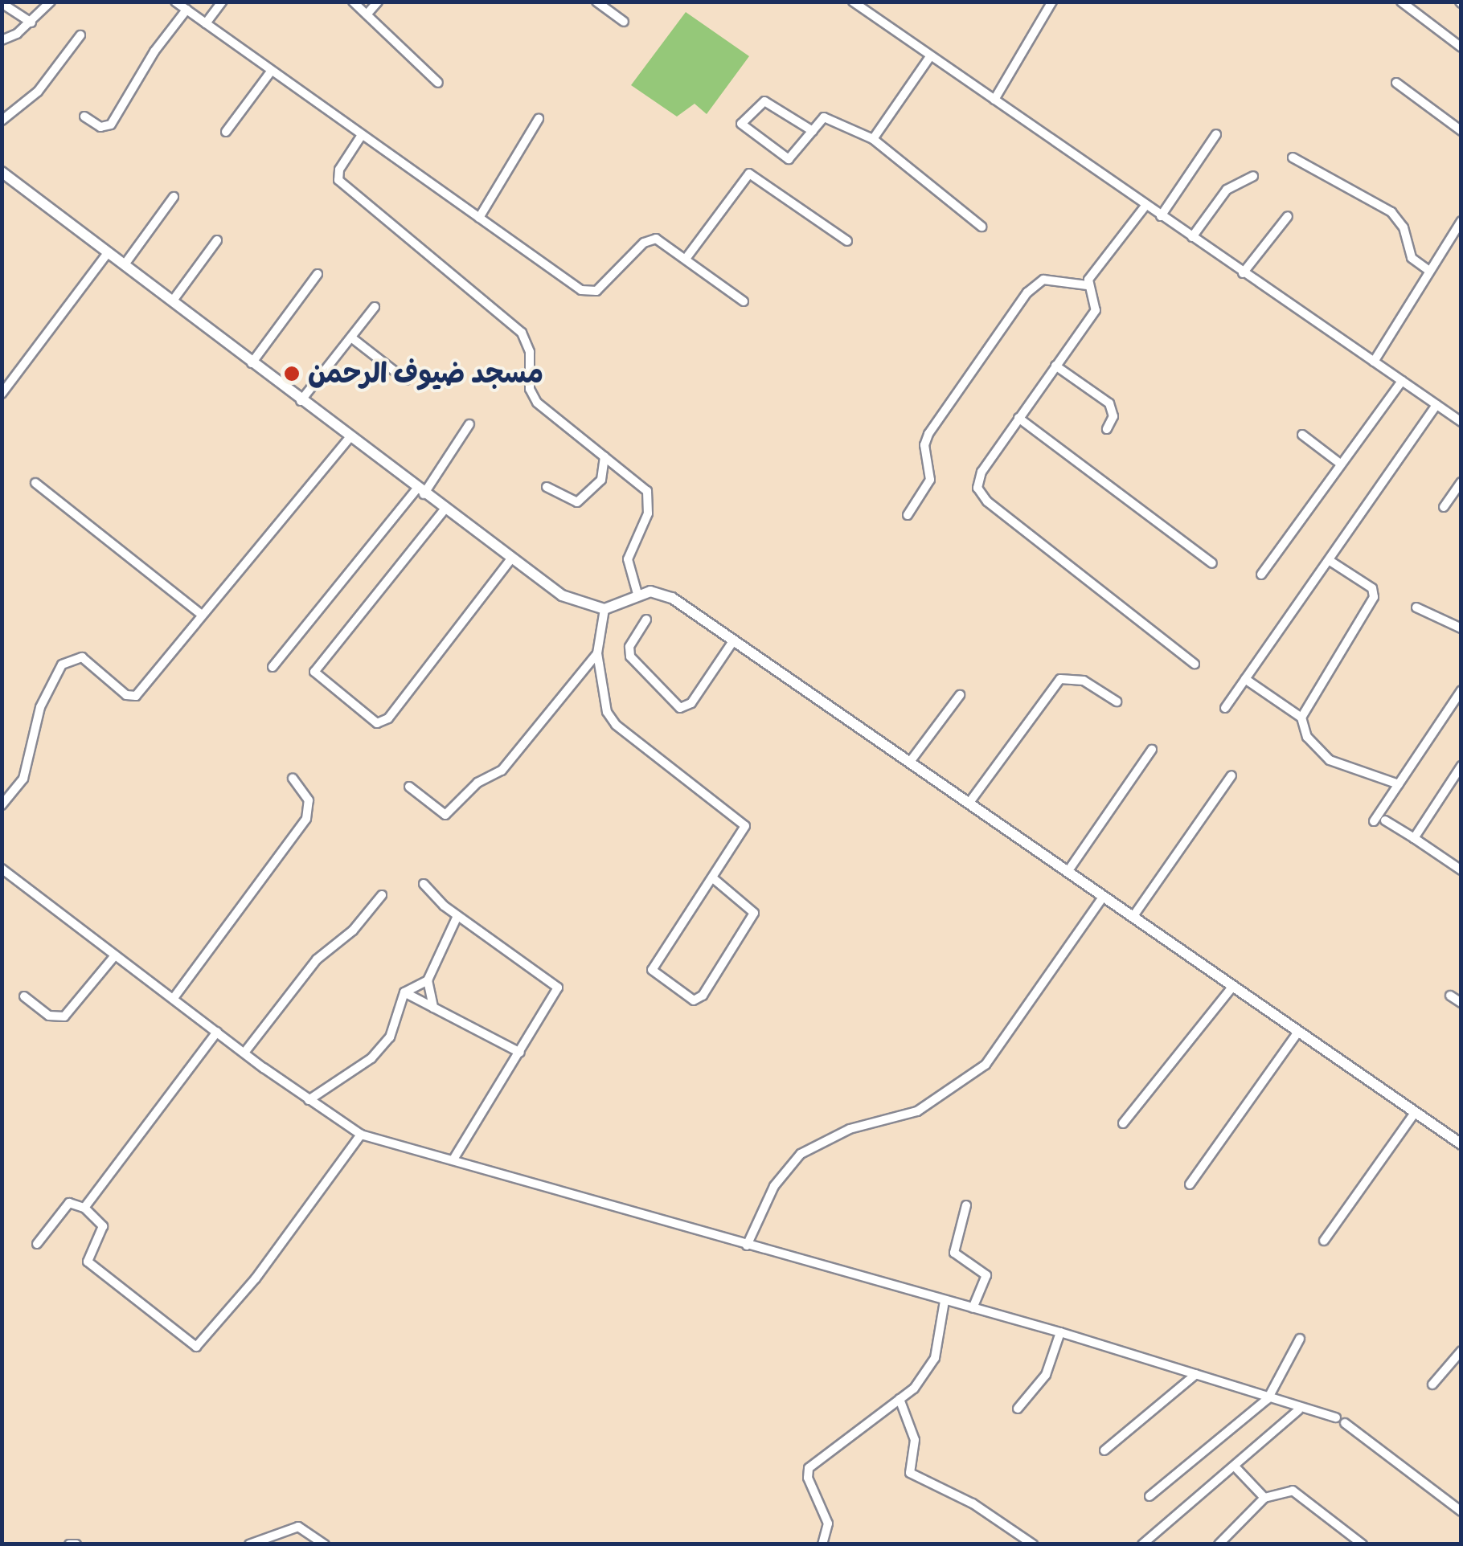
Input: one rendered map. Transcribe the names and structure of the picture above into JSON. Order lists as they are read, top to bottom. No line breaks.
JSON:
{"places":["مسجد ضيوف الرحمن"]}
